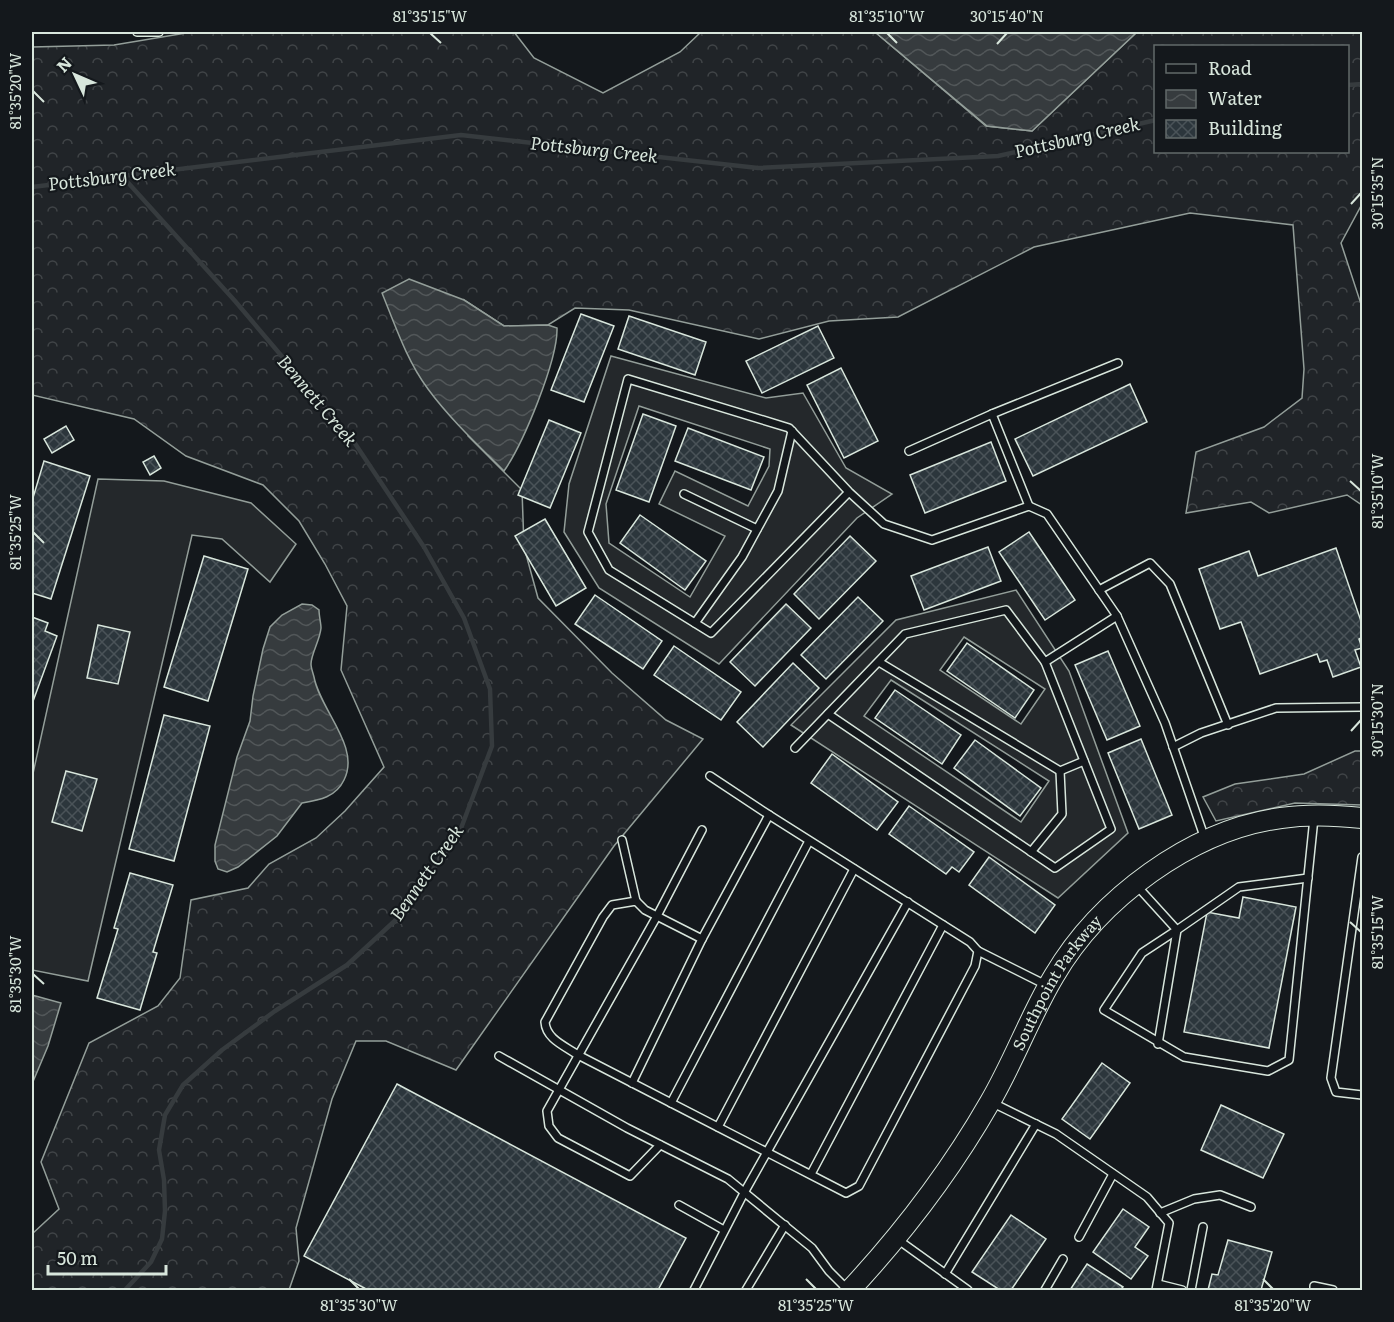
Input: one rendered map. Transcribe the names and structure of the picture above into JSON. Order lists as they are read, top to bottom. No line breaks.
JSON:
{"streets":{"main road":["Southpoint Parkway"]},"water":["Pottsburg Creek","Bennett Creek"],"legend":["Road","Water","Building"],"scale_bar":"50 m","north":"top left","coordinates":["81°35'15\"W","81°35'10\"W","30°15'40\"N","81°35'20\"W","30°15'35\"N","81°35'25\"W","30°15'30\"N","81°35'30\"W"]}
